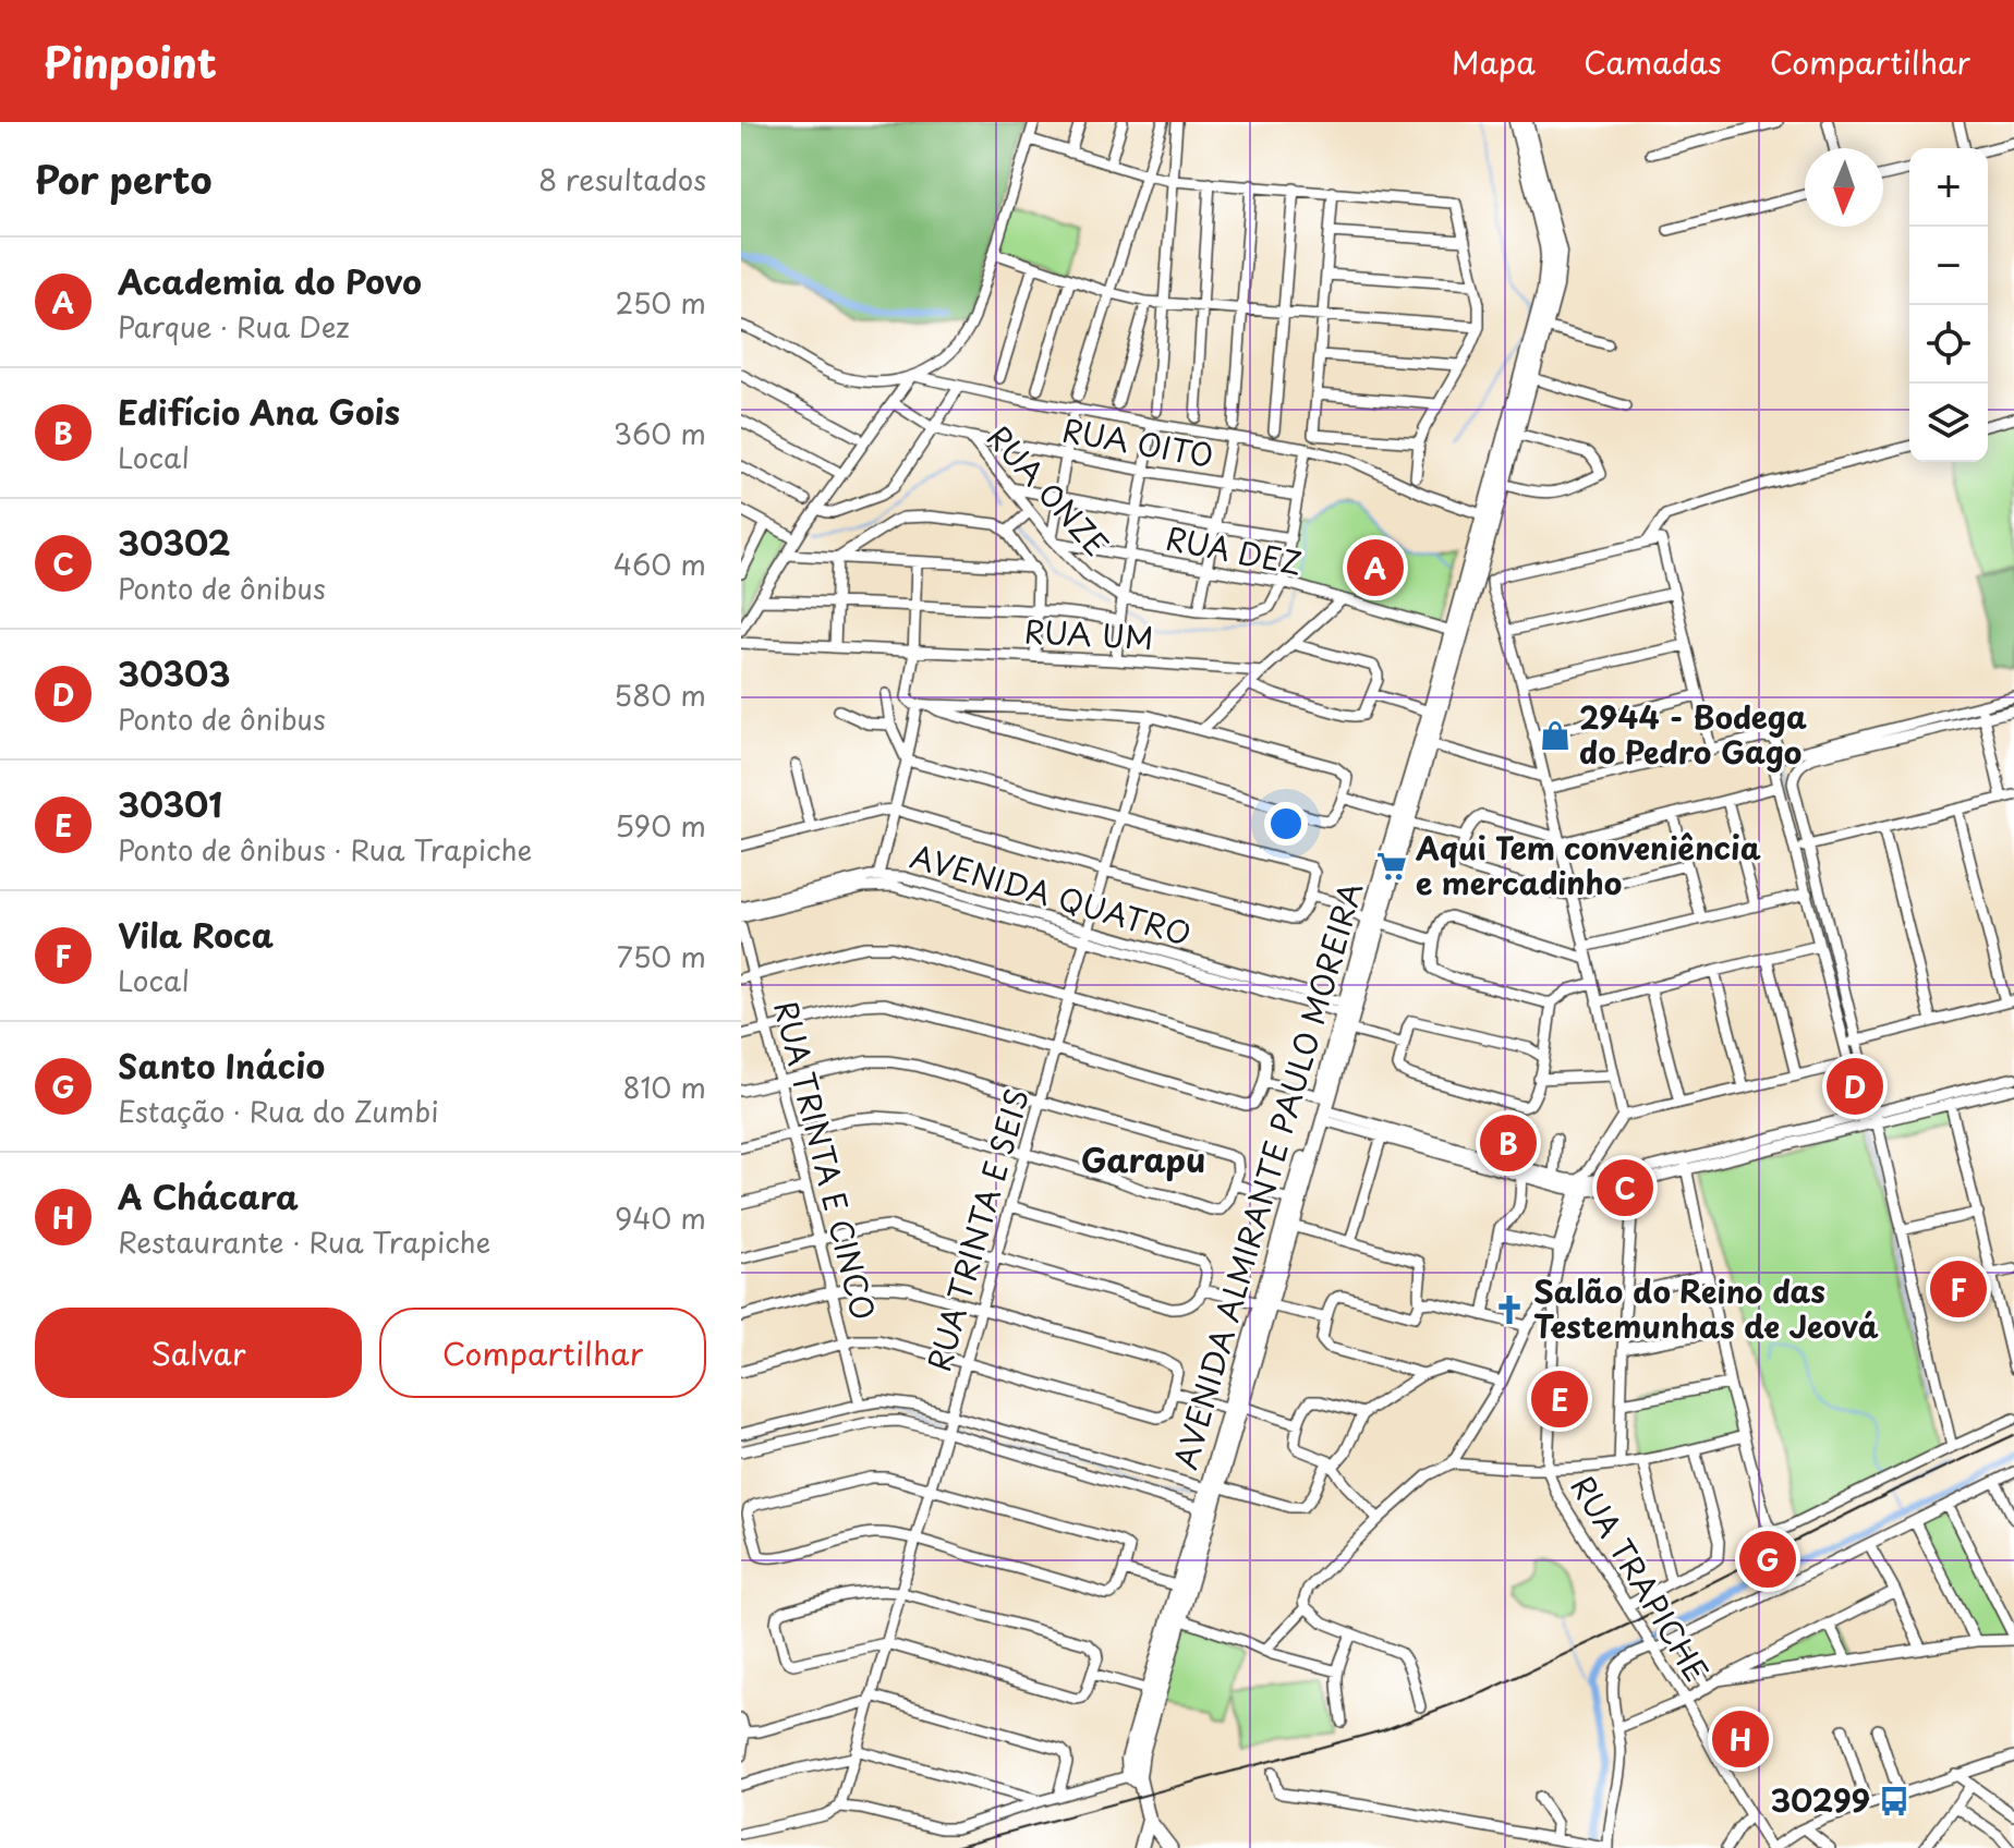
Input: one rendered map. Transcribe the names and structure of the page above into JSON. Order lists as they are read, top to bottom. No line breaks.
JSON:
{"streets":{"main road":["AVENIDA ALMIRANTE PAULO MOREIRA"],"street":["RUA OITO","RUA ONZE","RUA DEZ","RUA UM","AVENIDA QUATRO","RUA TRINTA E CINCO","RUA TRINTA E SEIS","RUA TRAPICHE"]},"crossings":[["RUA OITO","RUA ONZE"],["RUA ONZE","RUA DEZ"],["RUA DEZ","AVENIDA ALMIRANTE PAULO MOREIRA"],["AVENIDA QUATRO","AVENIDA ALMIRANTE PAULO MOREIRA"],["AVENIDA QUATRO","RUA TRINTA E SEIS"]],"districts":["Garapu"],"places":{"shop":["2944 - Bodega do Pedro Gago"],"supermarket":["Aqui Tem conveniência e mercadinho"],"church":["Salão do Reino das Testemunhas de Jeová"],"bus stop":["30299"]},"north":"bottom","page":{"header":"Pinpoint","nav":["Mapa","Camadas","Compartilhar"],"heading":["Por perto","8 resultados"],"map_buttons":["+","−"],"list":[{"mark":"A","name":"Academia do Povo","note":"Parque · Rua Dez","value":"250 m"},{"mark":"B","name":"Edifício Ana Gois","note":"Local","value":"360 m"},{"mark":"C","name":"30302","note":"Ponto de ônibus","value":"460 m"},{"mark":"D","name":"30303","note":"Ponto de ônibus","value":"580 m"},{"mark":"E","name":"30301","note":"Ponto de ônibus · Rua Trapiche","value":"590 m"},{"mark":"F","name":"Vila Roca","note":"Local","value":"750 m"},{"mark":"G","name":"Santo Inácio","note":"Estação · Rua do Zumbi","value":"810 m"},{"mark":"H","name":"A Chácara","note":"Restaurante · Rua Trapiche","value":"940 m"}],"pins":["A","D","B","C","F","E","G","H"],"buttons":["Salvar","Compartilhar"]}}
